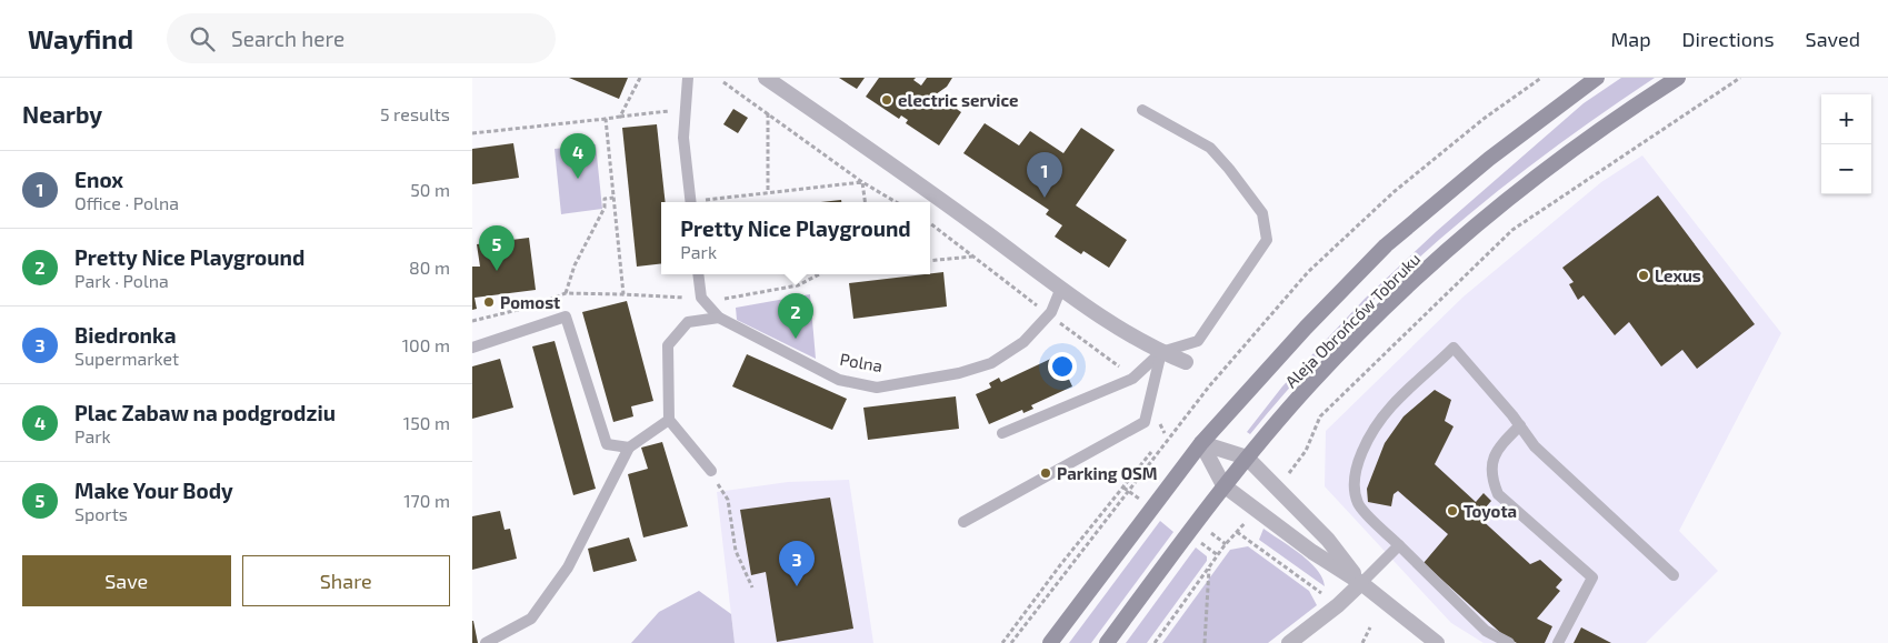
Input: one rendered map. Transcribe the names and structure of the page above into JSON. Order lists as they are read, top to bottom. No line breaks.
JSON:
{"streets":{"main road":["Aleja Obrońców Tobruku"],"lane":["Polna"]},"places":["electric service","Lexus","Pomost","Parking OSM","Toyota"],"page":{"header":"Wayfind","search":"Search here","nav":["Map","Directions","Saved"],"heading":["Nearby","5 results"],"map_buttons":["+","−"],"pins":["4","1","5","2","3"],"list":[{"mark":"1","name":"Enox","note":"Office · Polna","value":"50 m"},{"mark":"2","name":"Pretty Nice Playground","note":"Park · Polna","value":"80 m"},{"mark":"3","name":"Biedronka","note":"Supermarket","value":"100 m"},{"mark":"4","name":"Plac Zabaw na podgrodziu","note":"Park","value":"150 m"},{"mark":"5","name":"Make Your Body","note":"Sports","value":"170 m"}],"popup":["Pretty Nice Playground","Park"],"buttons":["Save","Share"]}}
